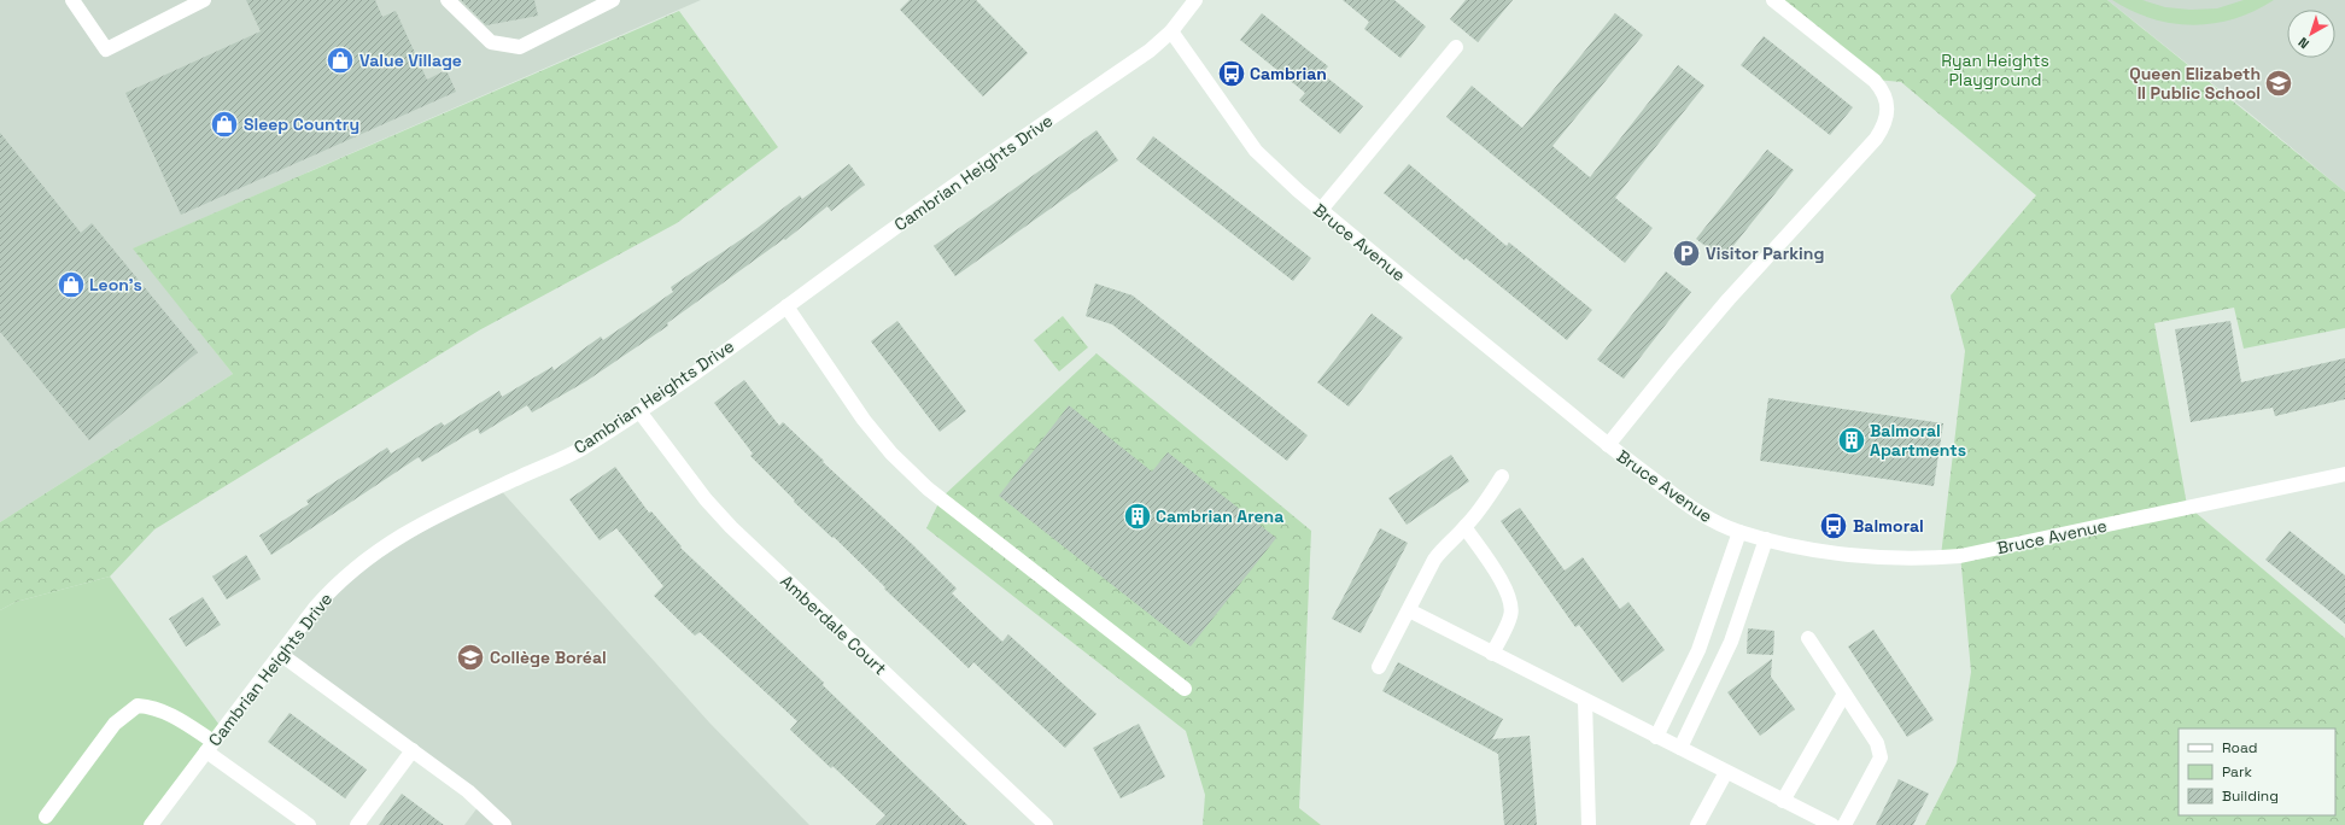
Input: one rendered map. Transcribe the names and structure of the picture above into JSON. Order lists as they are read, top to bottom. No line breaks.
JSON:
{"streets":{"street":["Cambrian Heights Drive","Bruce Avenue","Amberdale Court"]},"crossings":[["Cambrian Heights Drive","Bruce Avenue"],["Cambrian Heights Drive","Amberdale Court"]],"parks":["Ryan Heights Playground"],"places":{"shop":["Value Village","Sleep Country","Leon's"],"bus stop":["Cambrian","Balmoral"],"school or university":["Queen Elizabeth II Public School","Collège Boréal"],"parking":["Visitor Parking"],"building":["Balmoral Apartments","Cambrian Arena"]},"legend":["Road","Park","Building"],"north":"bottom left"}
